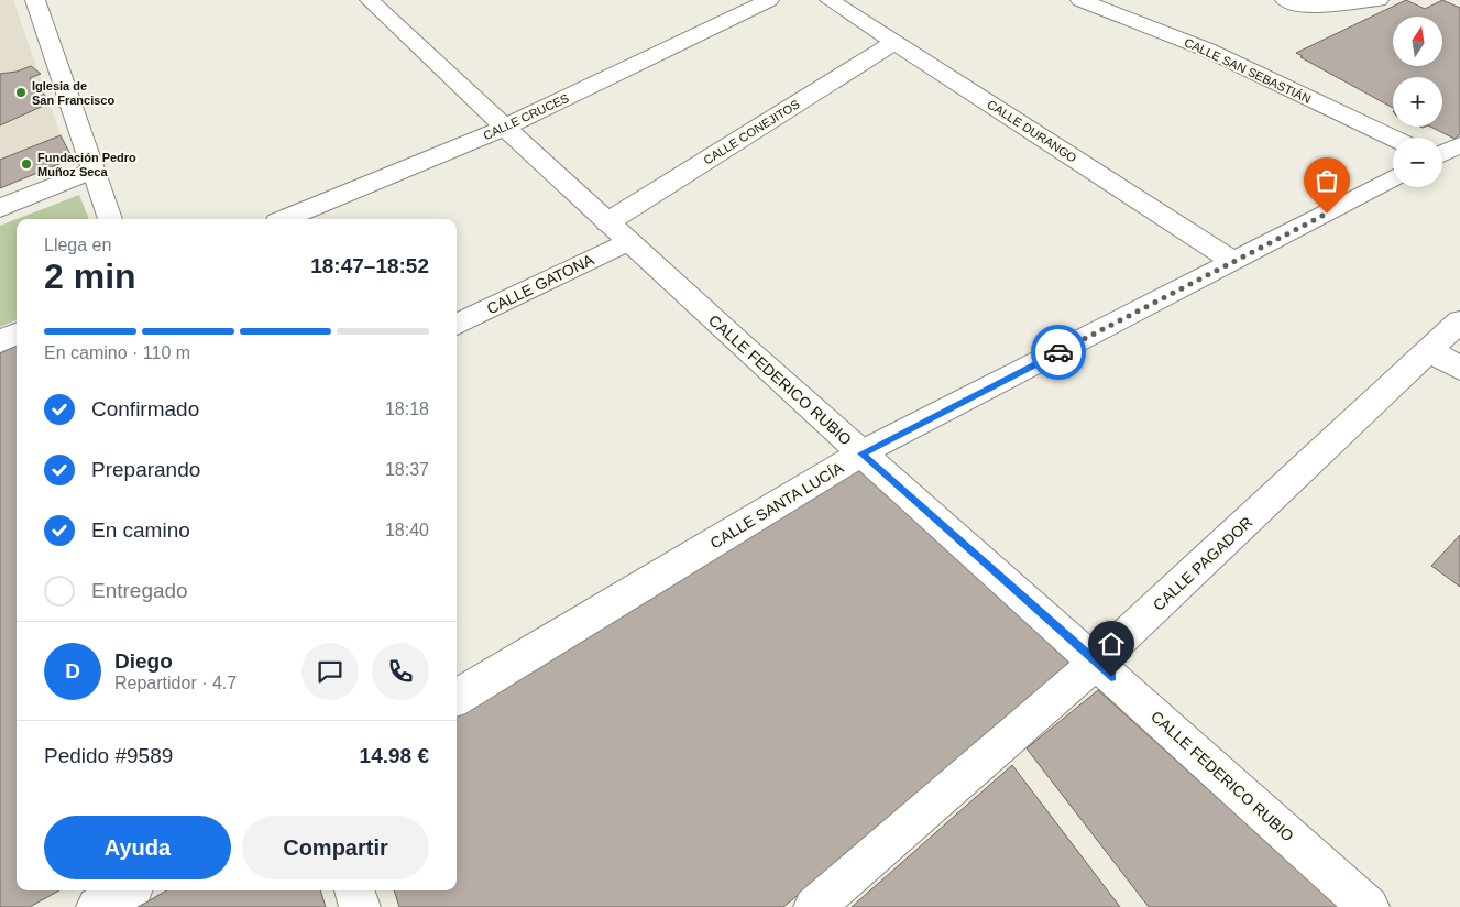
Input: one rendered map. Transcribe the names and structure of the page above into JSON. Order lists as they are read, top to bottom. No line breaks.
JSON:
{"streets":{"street":["CALLE SAN SEBASTIÁN","CALLE CRUCES","CALLE DURANGO","CALLE CONEJITOS","CALLE GATONA","CALLE FEDERICO RUBIO","CALLE SANTA LUCÍA","CALLE PAGADOR"]},"crossings":[["CALLE CRUCES","CALLE FEDERICO RUBIO"],["CALLE DURANGO","CALLE CONEJITOS"],["CALLE DURANGO","CALLE SANTA LUCÍA"],["CALLE CONEJITOS","CALLE GATONA"],["CALLE CONEJITOS","CALLE FEDERICO RUBIO"],["CALLE GATONA","CALLE FEDERICO RUBIO"],["CALLE FEDERICO RUBIO","CALLE SANTA LUCÍA"],["CALLE FEDERICO RUBIO","CALLE PAGADOR"]],"places":["Iglesia de San Francisco","Fundación Pedro Muñoz Seca"],"north":"top","page":{"map_buttons":["+","−"],"heading":["2 min","Llega en","18:47–18:52"],"panel":["Diego","Repartidor · 4.7","Pedido #9589","14.98 €"],"bar":"En camino · 110 m","list":[["Confirmado","18:18"],["Preparando","18:37"],["En camino","18:40"],"Entregado"],"round":"D","buttons":["Ayuda","Compartir"]}}
